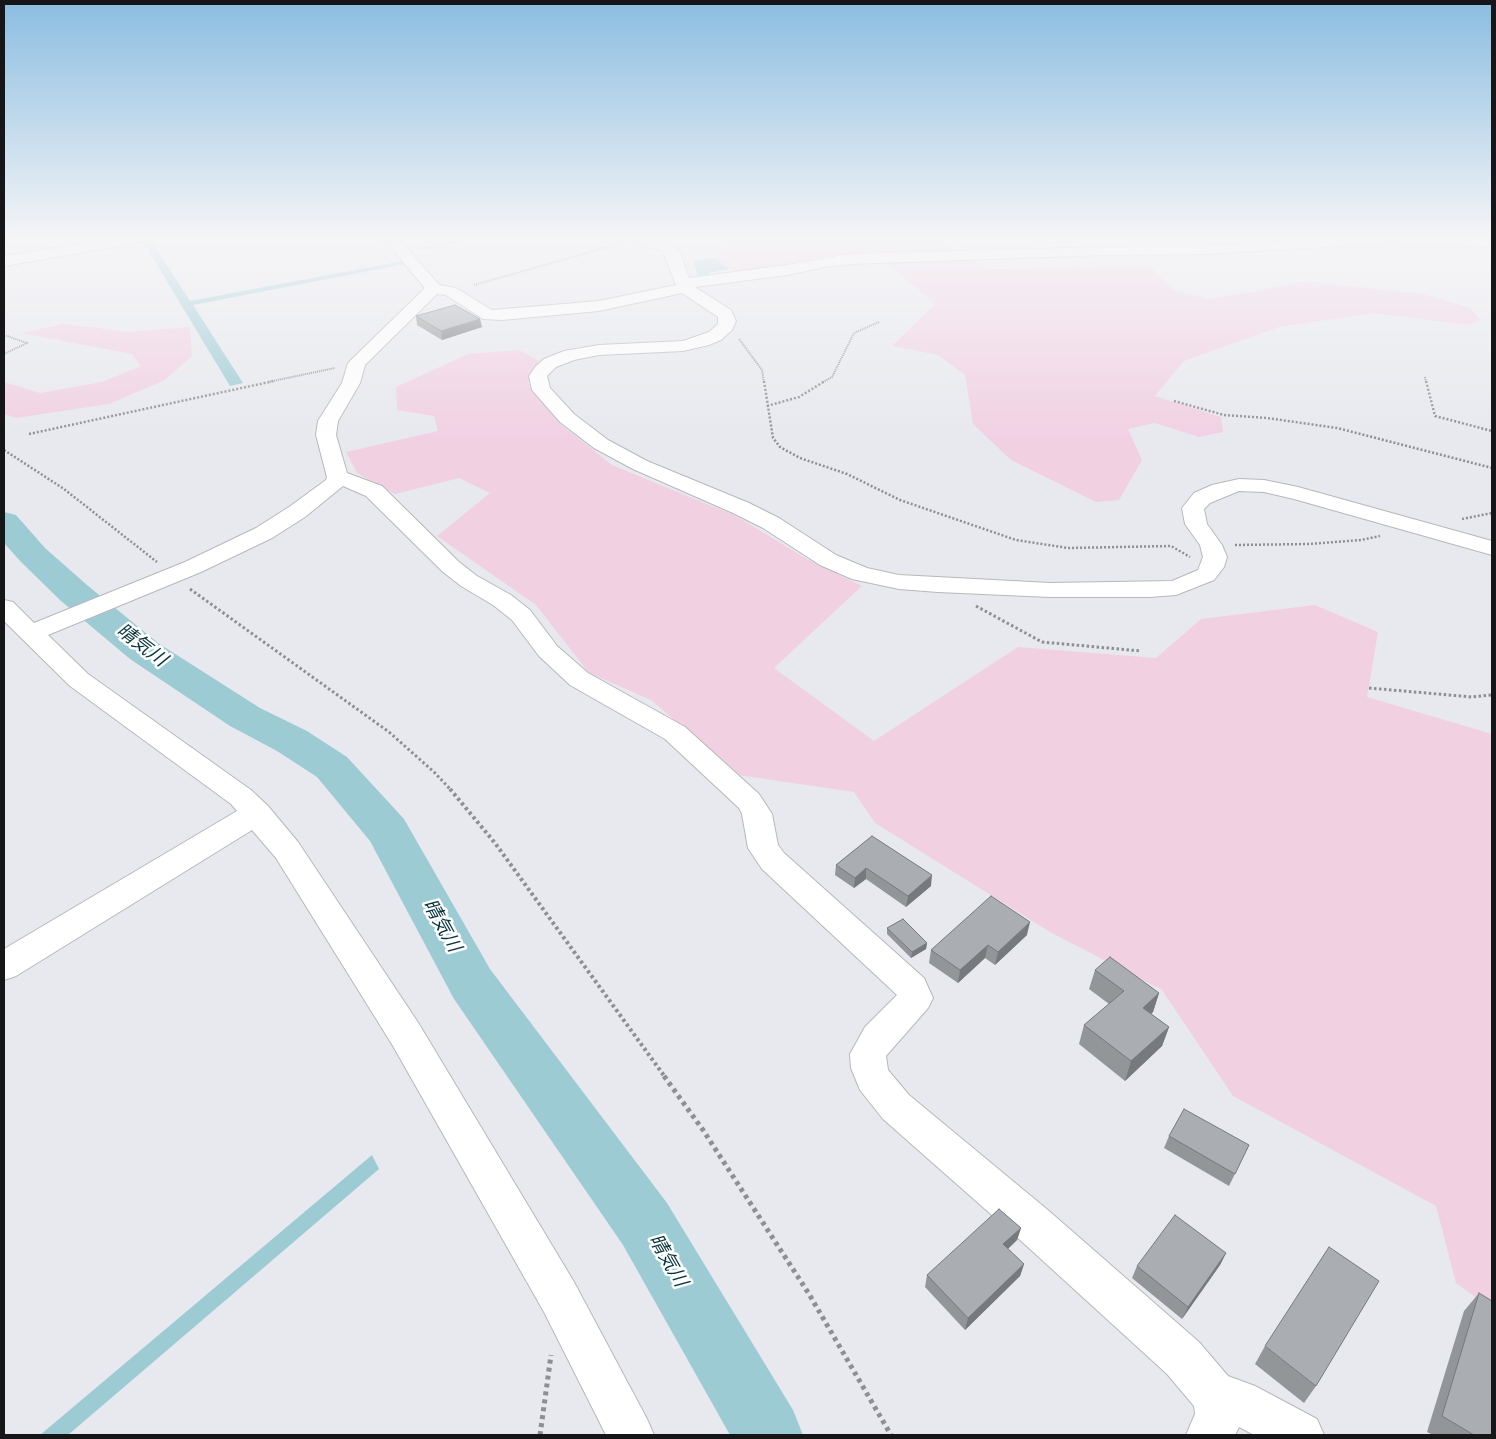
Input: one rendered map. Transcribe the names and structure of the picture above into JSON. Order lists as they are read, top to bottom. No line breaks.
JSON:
{"water":["晴気川"]}
